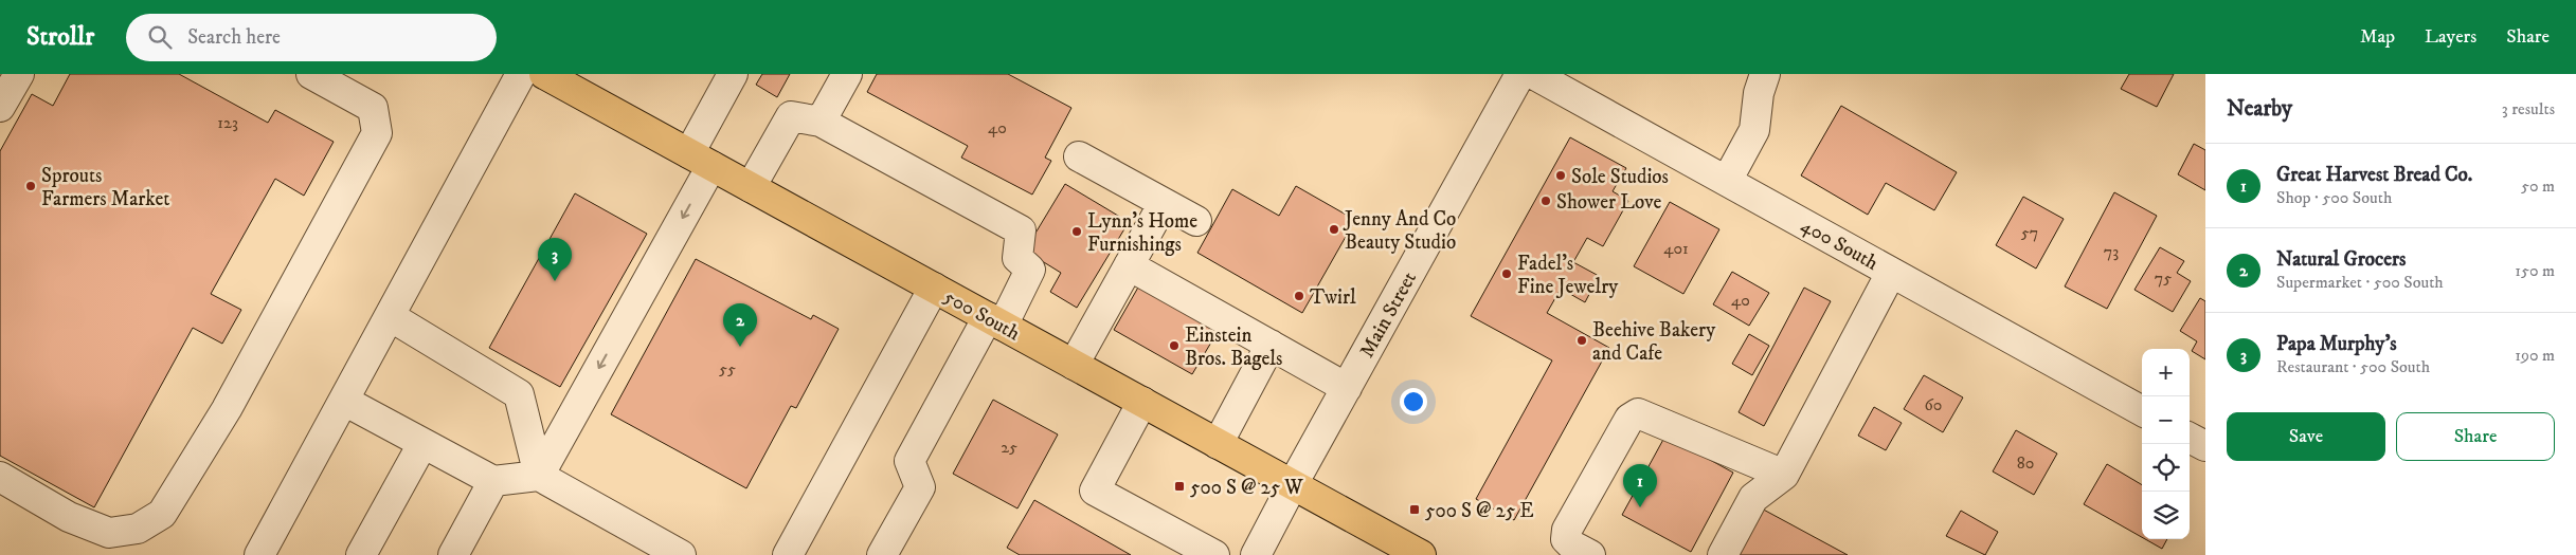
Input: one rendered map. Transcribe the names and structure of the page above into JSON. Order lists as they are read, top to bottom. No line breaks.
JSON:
{"streets":{"main road":["500 South"],"street":["400 South","Main Street"]},"crossings":[["500 South","Main Street"]],"places":{"other":["Sole Studios","Sprouts Farmers Market","Shower Love","Jenny And Co Beauty Studio","Lynn's Home Furnishings","Fadel's Fine Jewelry","Twirl","Beehive Bakery and Cafe","Einstein Bros. Bagels"],"transit":["500 S @ 25 W","500 S @ 25 E"]},"house_numbers":["123","40","57","401","73","75","40","55","60","25","80"],"page":{"header":"Strollr","search":"Search here","nav":["Map","Layers","Share"],"heading":["Nearby","3 results"],"list":[{"mark":"1","name":"Great Harvest Bread Co.","note":"Shop · 500 South","value":"50 m"},{"mark":"2","name":"Natural Grocers","note":"Supermarket · 500 South","value":"150 m"},{"mark":"3","name":"Papa Murphy's","note":"Restaurant · 500 South","value":"190 m"}],"pins":["3","2","1"],"map_buttons":["+","−"],"buttons":["Save","Share"]}}
